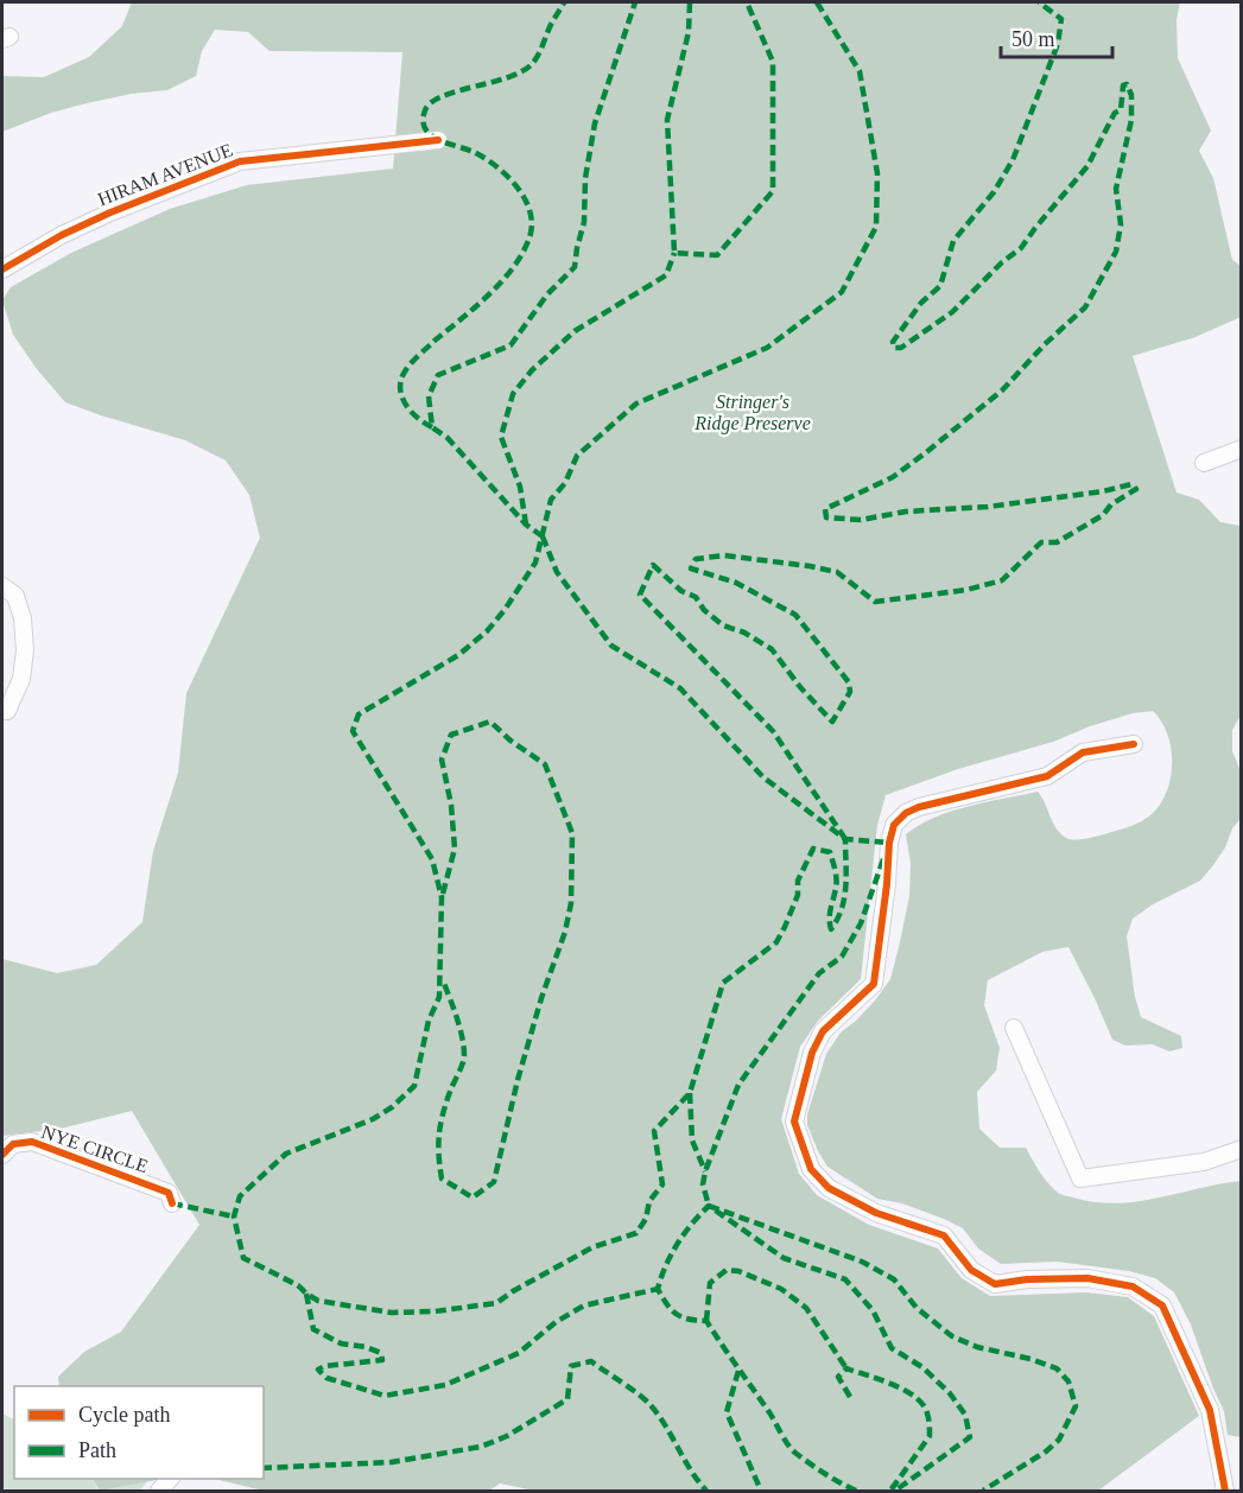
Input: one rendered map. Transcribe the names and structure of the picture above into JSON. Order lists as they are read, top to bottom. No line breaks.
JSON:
{"streets":{"street":["HIRAM AVENUE","NYE CIRCLE"]},"parks":["Stringer's Ridge Preserve"],"legend":["Cycle path","Path"],"scale_bar":"50 m"}
